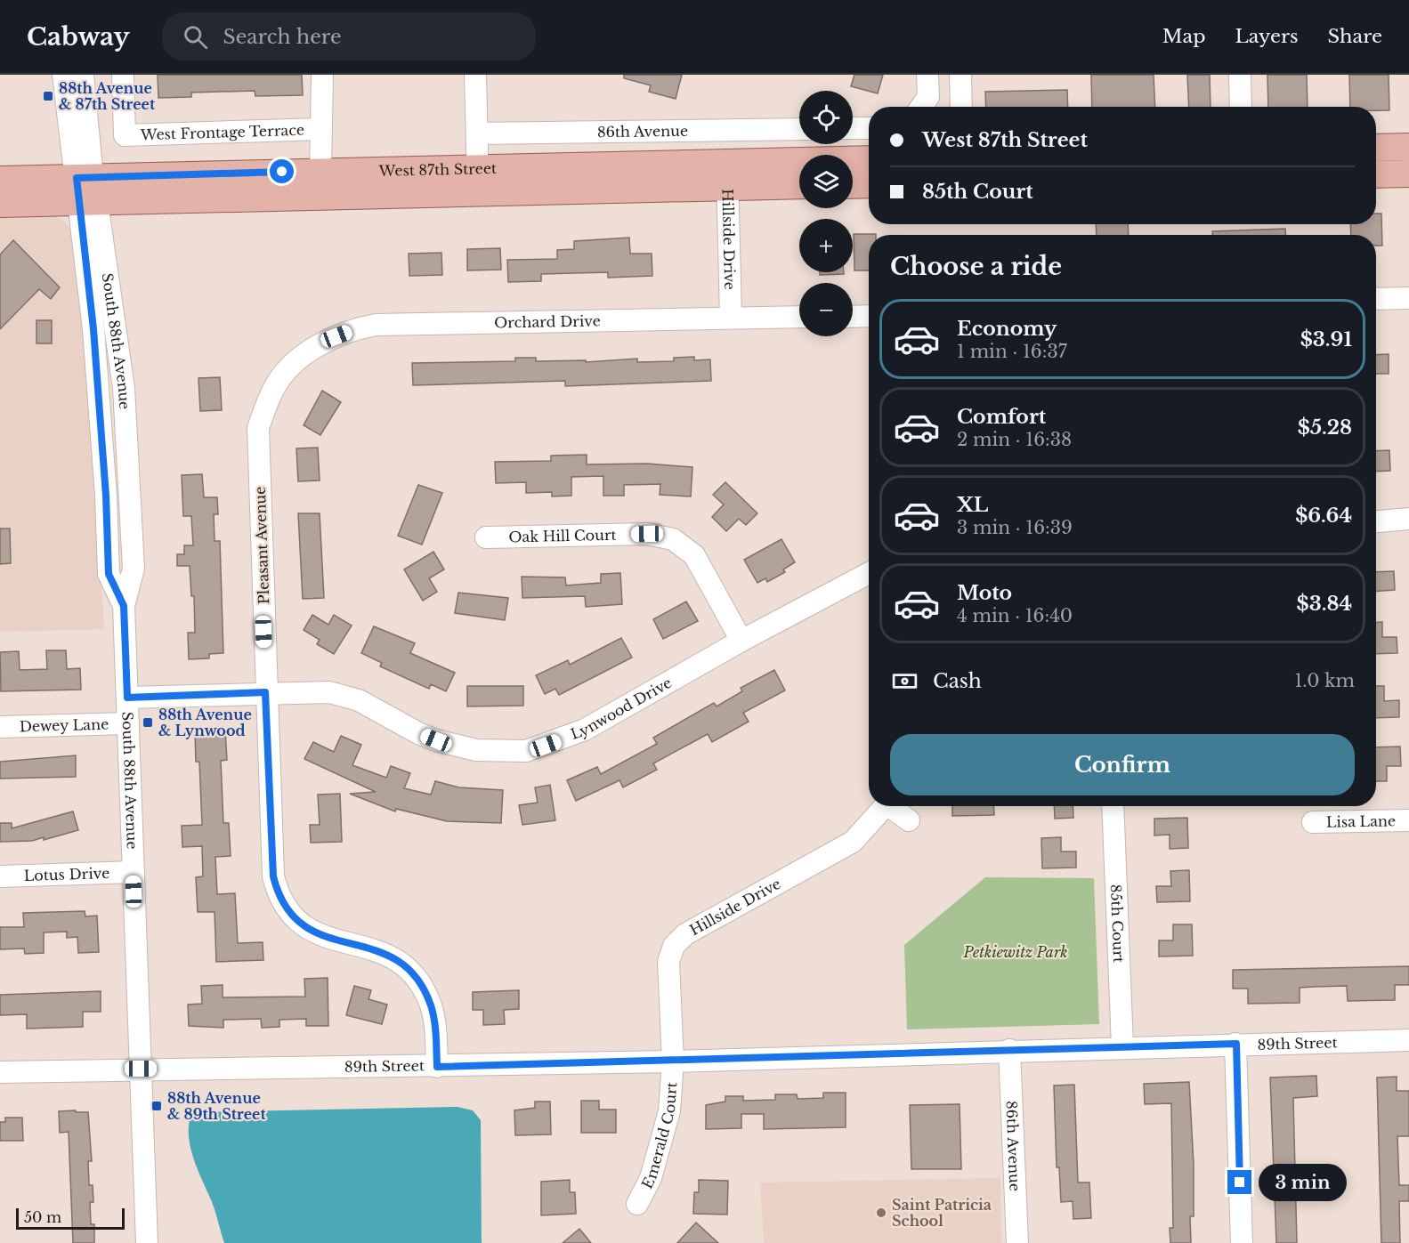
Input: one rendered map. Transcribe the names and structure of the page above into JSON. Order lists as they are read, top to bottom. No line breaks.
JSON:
{"streets":{"main road":["West 87th Street"],"street":["86th Avenue","West Frontage Terrace","Hillside Drive","Orchard Drive","South 88th Avenue","Oak Hill Court","Pleasant Avenue","Lynwood Drive","Dewey Lane","Lisa Lane","Lotus Drive","85th Court","89th Street","Emerald Court"]},"crossings":[["86th Avenue","89th Street"],["West 87th Street","Hillside Drive"],["West 87th Street","South 88th Avenue"],["Hillside Drive","Orchard Drive"],["Hillside Drive","89th Street"],["Hillside Drive","Emerald Court"],["Orchard Drive","Pleasant Avenue"],["South 88th Avenue","Lynwood Drive"],["South 88th Avenue","Dewey Lane"],["South 88th Avenue","Lotus Drive"],["South 88th Avenue","89th Street"],["Oak Hill Court","Lynwood Drive"],["Pleasant Avenue","Lynwood Drive"],["Pleasant Avenue","89th Street"],["85th Court","89th Street"],["89th Street","Emerald Court"]],"parks":["Petkiewitz Park"],"places":{"transit":["88th Avenue & 87th Street","88th Avenue & Lynwood","88th Avenue & 89th Street"],"other":["Saint Patricia School"]},"scale_bar":"50 m","page":{"header":"Cabway","search":"Search here","nav":["Map","Layers","Share"],"map_buttons":["+","−"],"banner":["West 87th Street","85th Court"],"heading":"Choose a ride","list":[{"name":"Economy","note":"1 min · 16:37","value":"$3.91"},{"name":"Comfort","note":"2 min · 16:38","value":"$5.28"},{"name":"XL","note":"3 min · 16:39","value":"$6.64"},{"name":"Moto","note":"4 min · 16:40","value":"$3.84"}],"pay":["Cash","1.0 km"],"buttons":"Confirm","bubble":"3 min","scale":"50 m"}}
